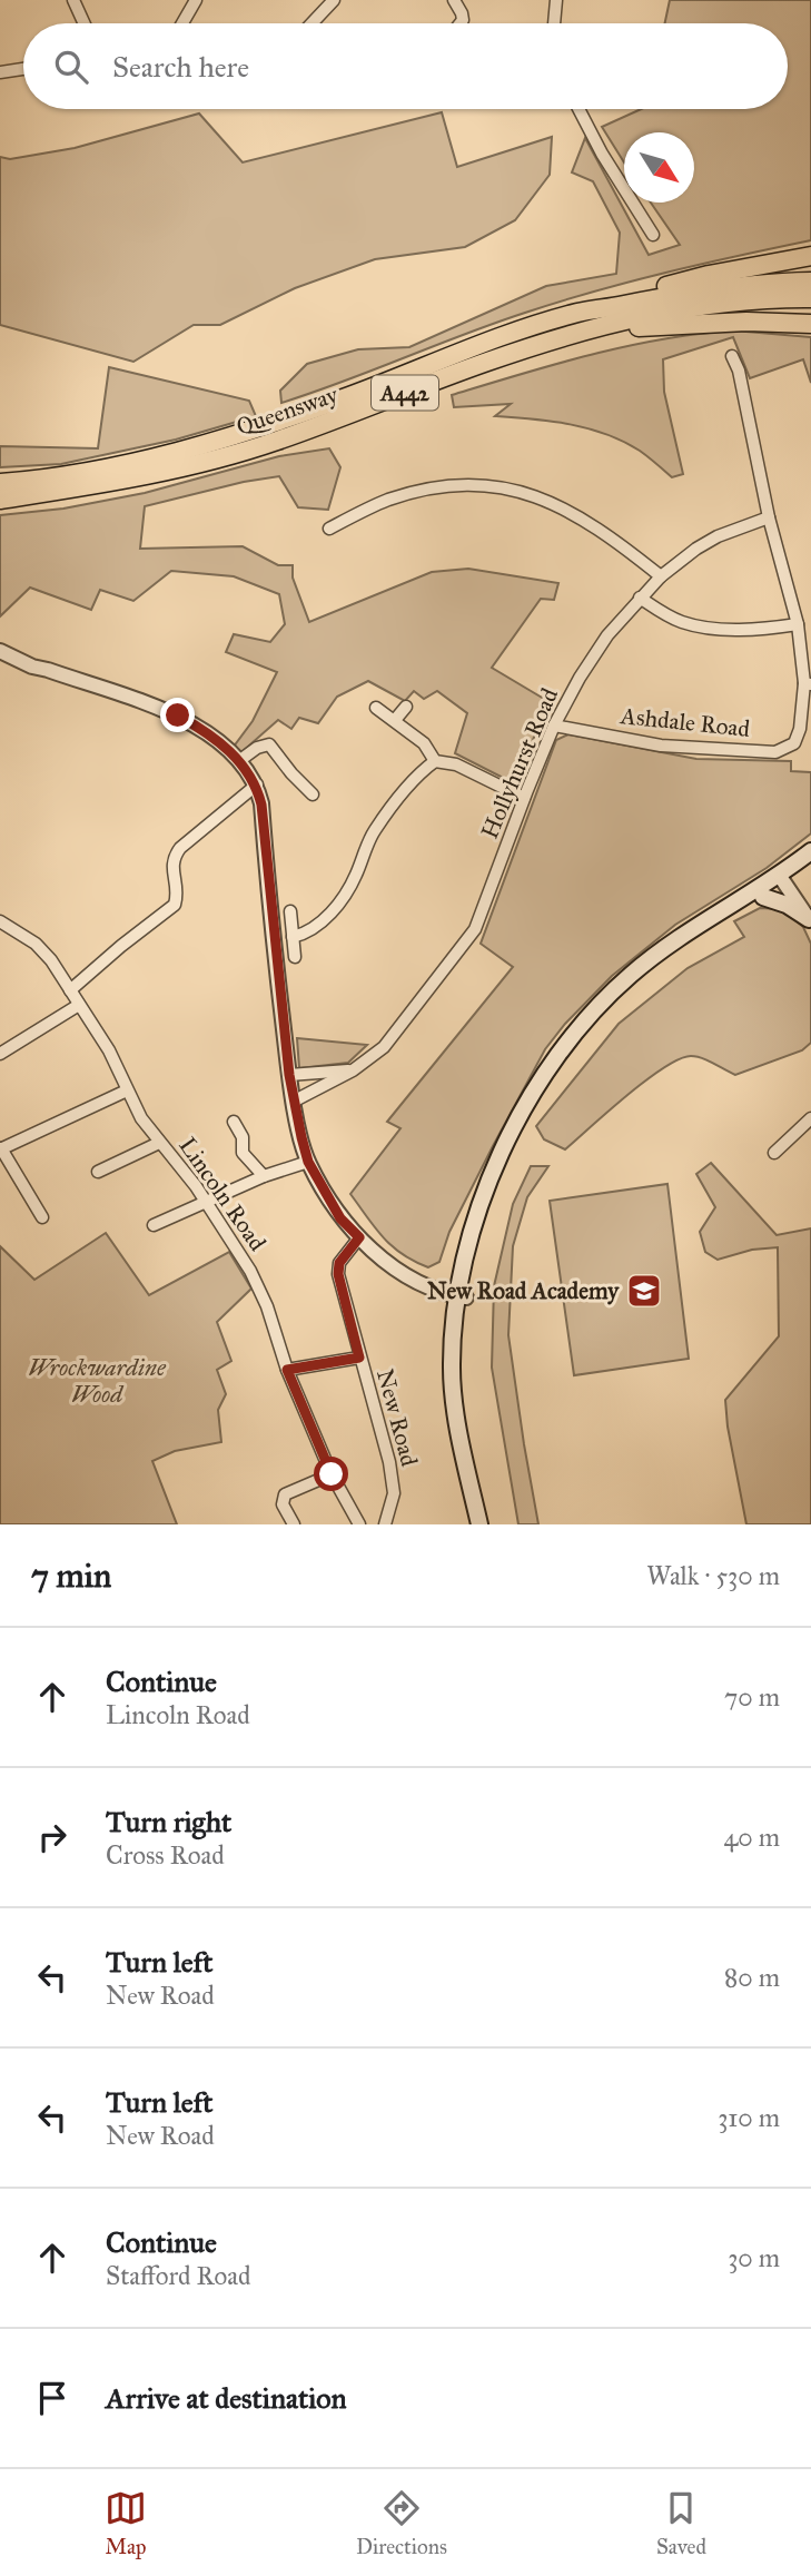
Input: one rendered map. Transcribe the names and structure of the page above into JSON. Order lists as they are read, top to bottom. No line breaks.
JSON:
{"streets":{"highway":["A442","Queensway"],"street":["Ashdale Road","Hollyhurst Road","Lincoln Road","New Road"]},"crossings":[["A442","Queensway"],["Ashdale Road","Hollyhurst Road"]],"parks":["Wrockwardine Wood"],"places":{"school or university":["New Road Academy"]},"north":"bottom right","page":{"search":"Search here","heading":["7 min","Walk · 530 m"],"list":[["Continue","Lincoln Road","70 m"],["Turn right","Cross Road","40 m"],["Turn left","New Road","80 m"],["Turn left","New Road","310 m"],["Continue","Stafford Road","30 m"],"Arrive at destination"],"nav":["Map","Directions","Saved"]}}
